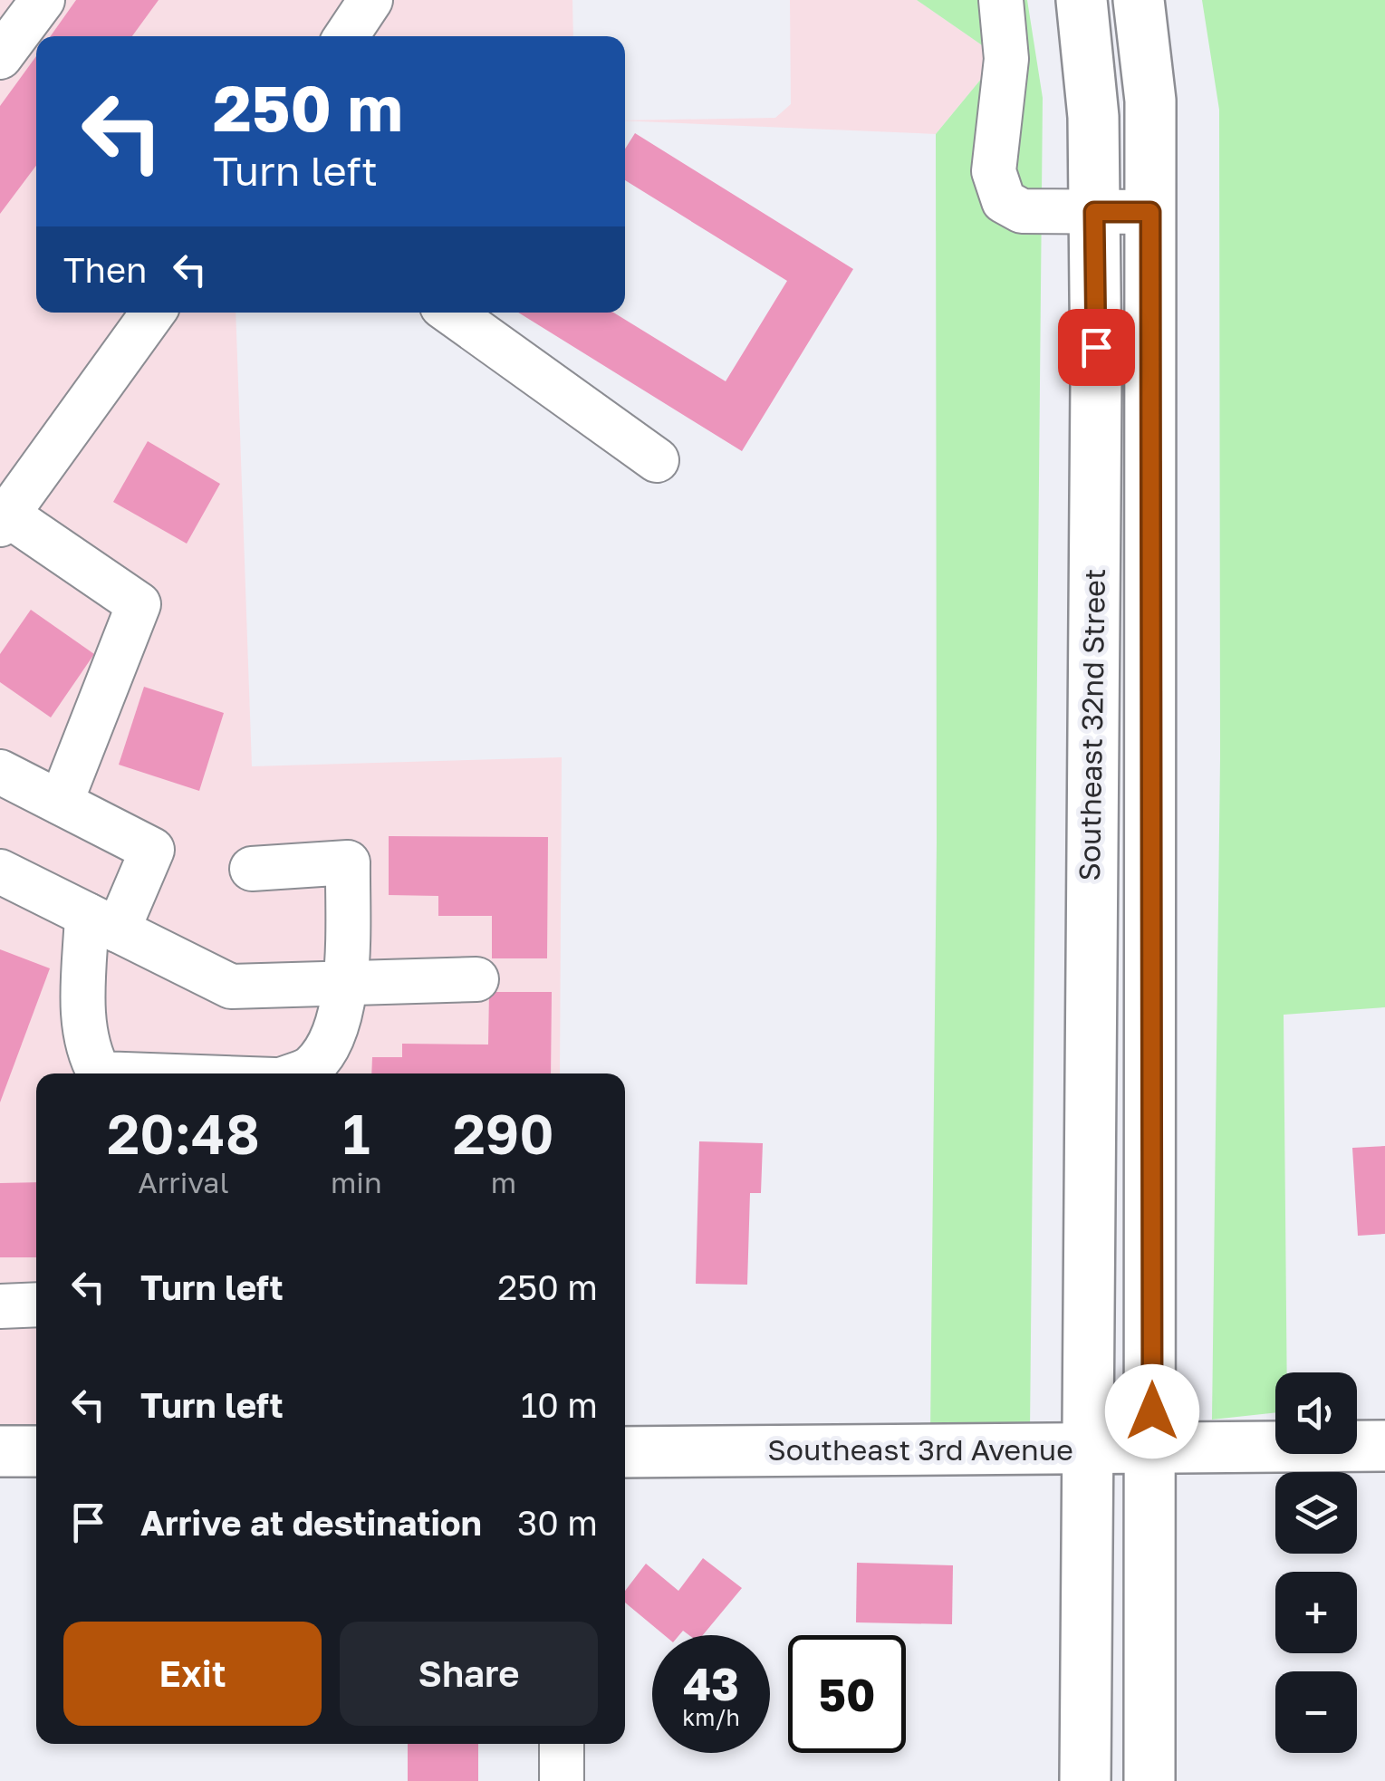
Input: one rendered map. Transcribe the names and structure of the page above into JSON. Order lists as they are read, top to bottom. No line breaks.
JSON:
{"streets":{"main road":["Southeast 32nd Street","Southeast 3rd Avenue"]},"crossings":[["Southeast 32nd Street","Southeast 3rd Avenue"]],"page":{"turn":["250 m","Turn left"],"then":"Then","eta":["20:48","Arrival","1","min","290","m"],"list":[{"name":"Turn left","value":"250 m"},{"name":"Turn left","value":"10 m"},{"name":"Arrive at destination","value":"30 m"}],"map_buttons":["+","−"],"buttons":["Exit","Share"],"speed":"43 km/h","limit":"50"}}
